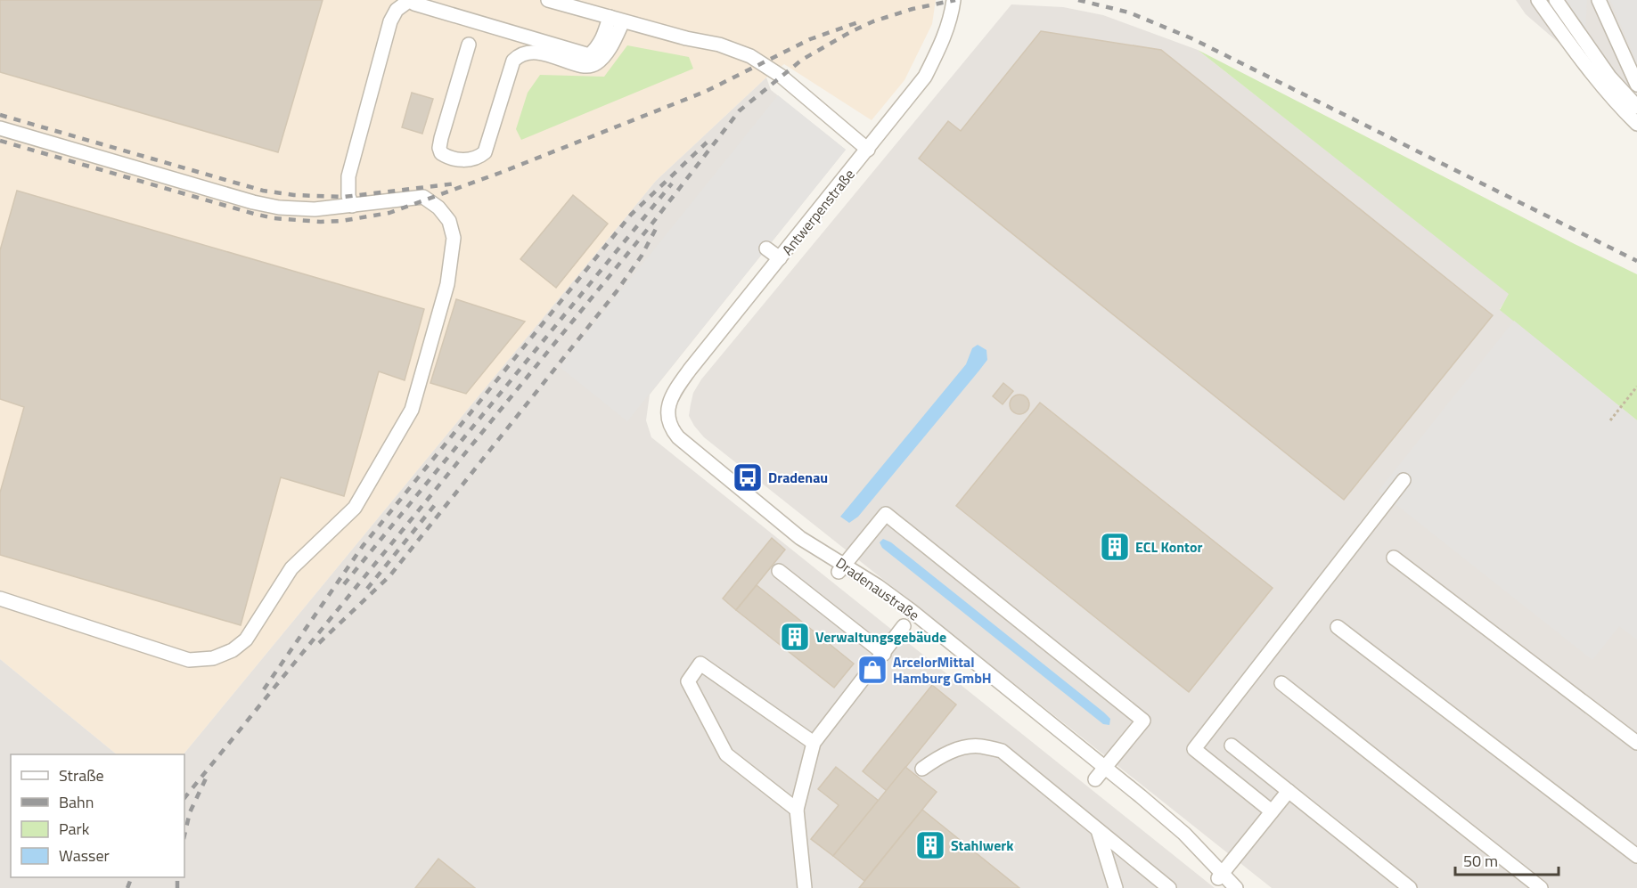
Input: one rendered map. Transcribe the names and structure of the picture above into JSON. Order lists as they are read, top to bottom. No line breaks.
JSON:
{"streets":{"street":["Antwerpenstraße","Dradenaustraße"]},"crossings":[["Antwerpenstraße","Dradenaustraße"]],"places":{"bus stop":["Dradenau"],"building":["ECL Kontor","Verwaltungsgebäude","Stahlwerk"],"shop":["ArcelorMittal Hamburg GmbH"]},"legend":["Straße","Bahn","Park","Wasser"],"scale_bar":"50 m"}
